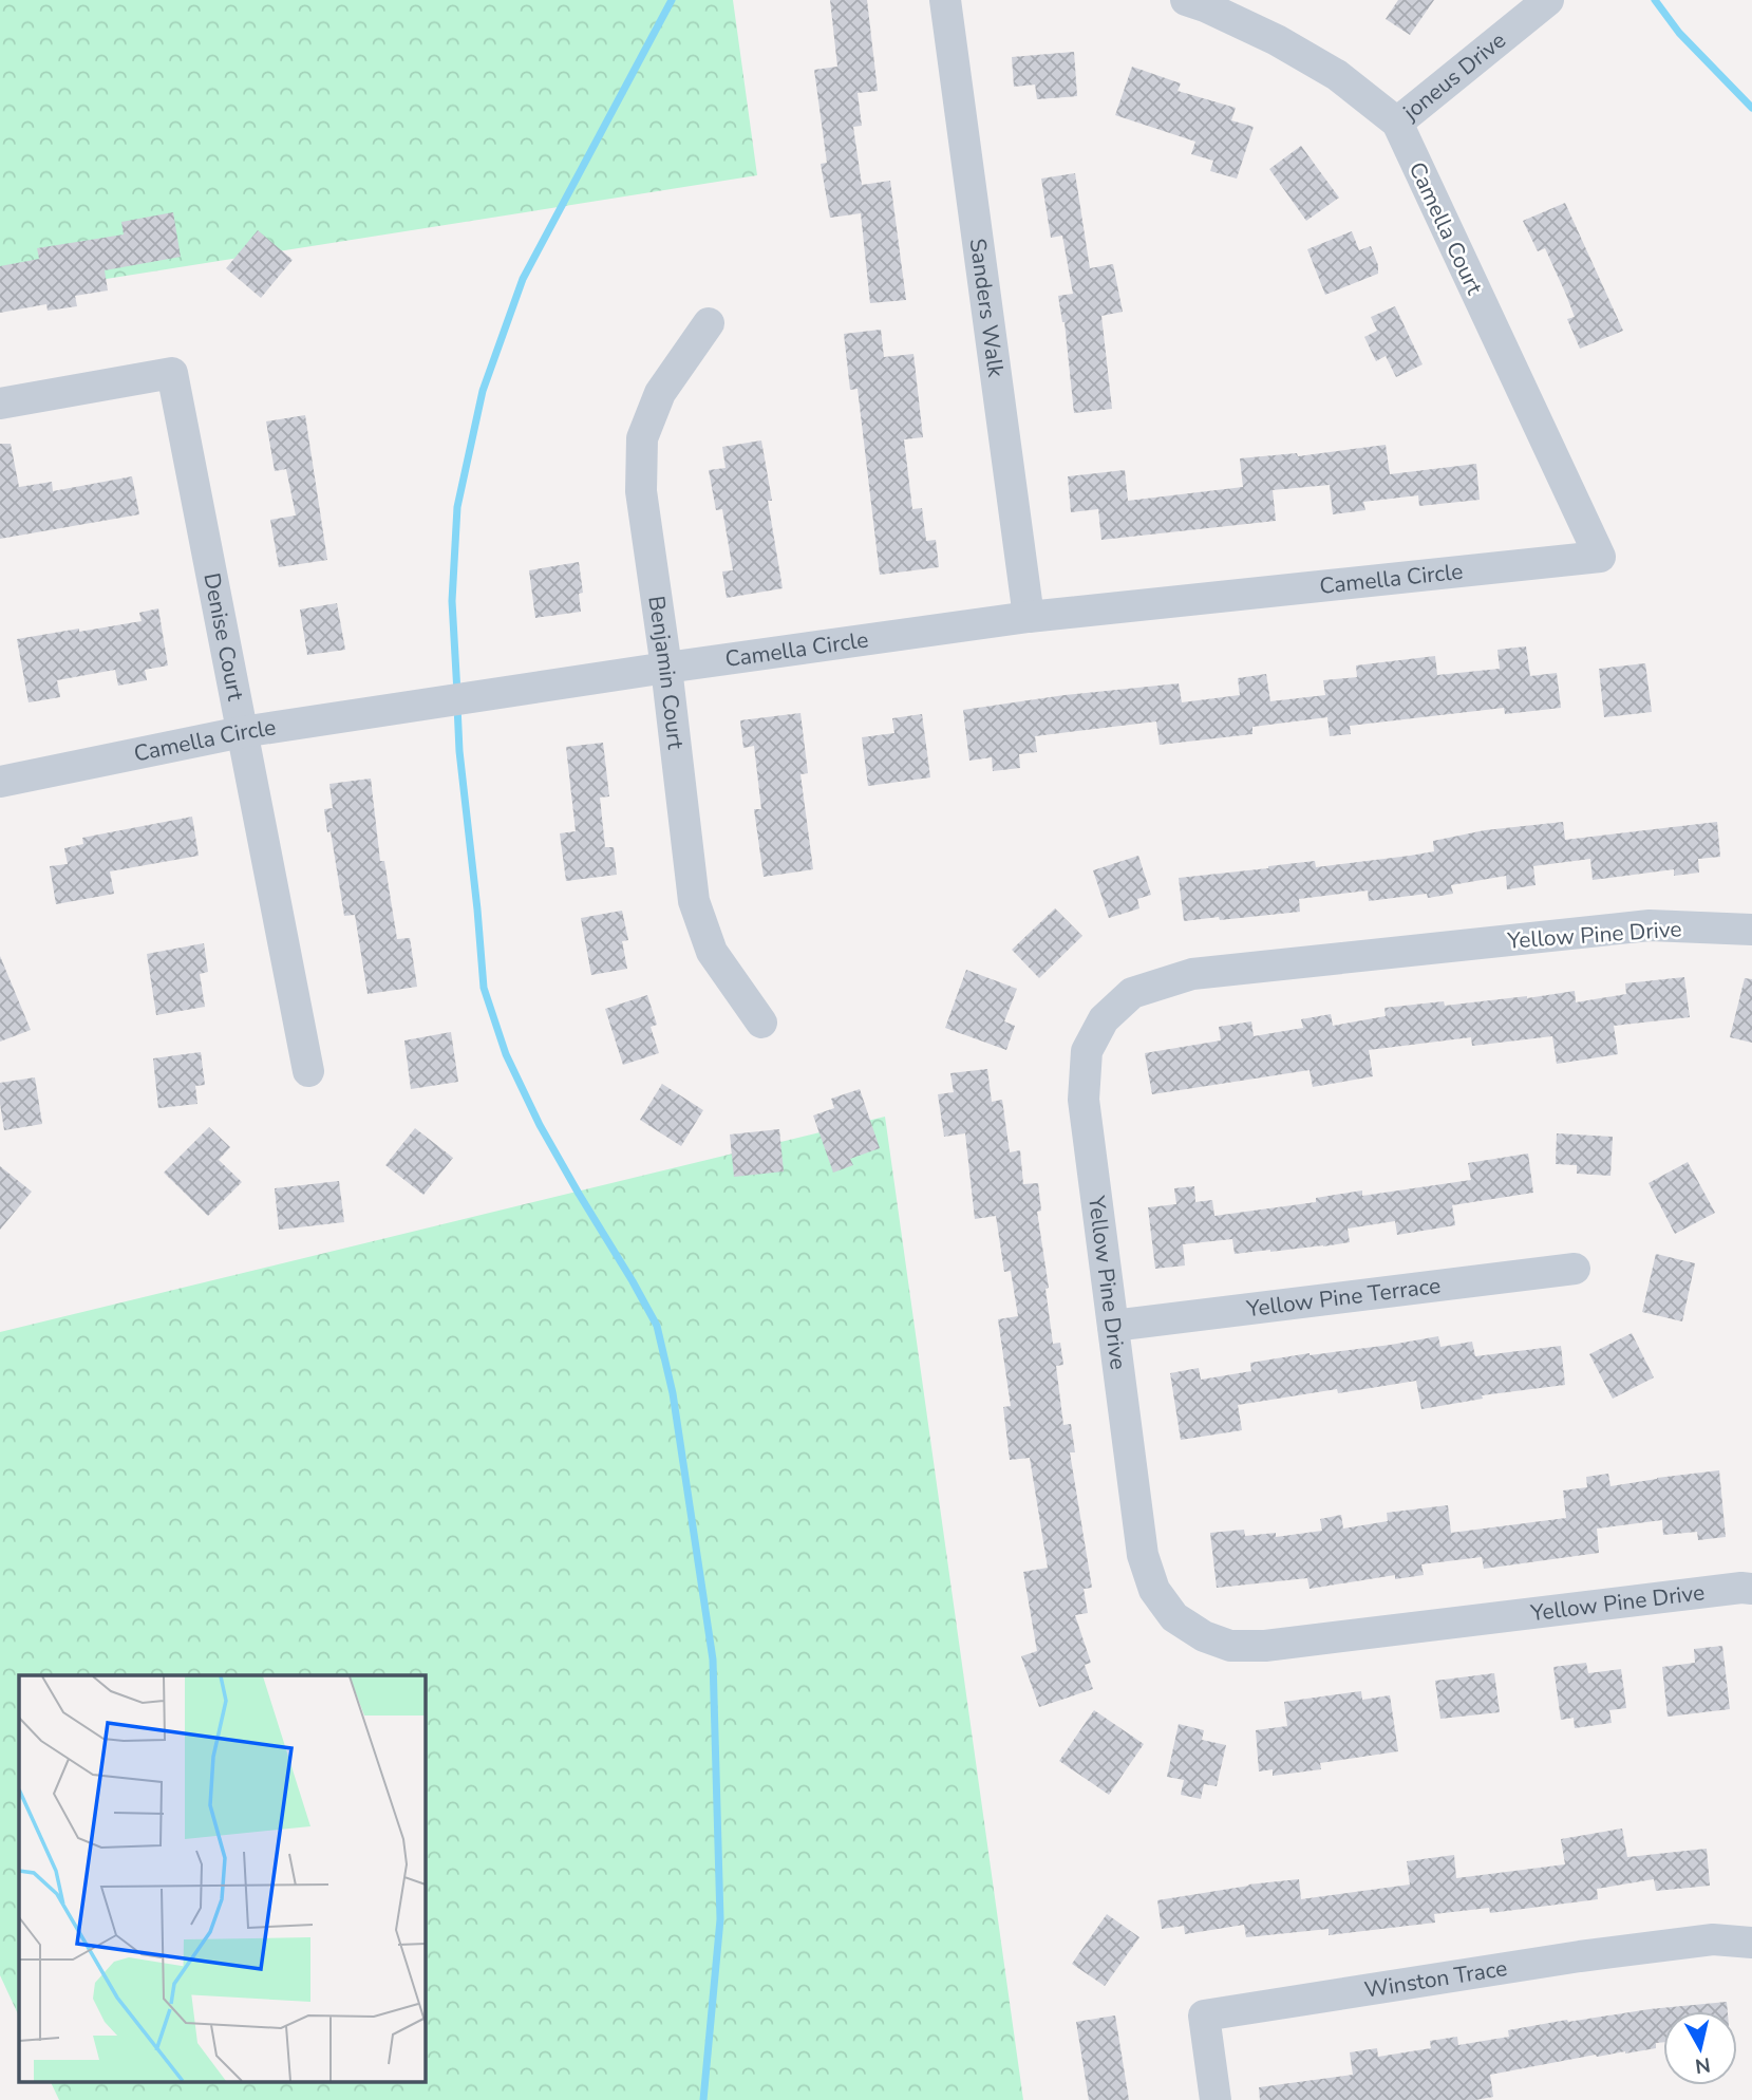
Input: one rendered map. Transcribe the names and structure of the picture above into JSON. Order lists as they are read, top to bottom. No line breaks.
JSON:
{"streets":{"street":["joneus Drive","Camella Court","Sanders Walk","Camella Circle","Denise Court","Benjamin Court","Yellow Pine Drive","Yellow Pine Terrace","Winston Trace"]},"crossings":[["joneus Drive","Camella Court"],["Camella Court","Camella Circle"],["Sanders Walk","Camella Circle"],["Camella Circle","Denise Court"],["Camella Circle","Benjamin Court"],["Yellow Pine Drive","Yellow Pine Terrace"]],"north":"bottom"}
